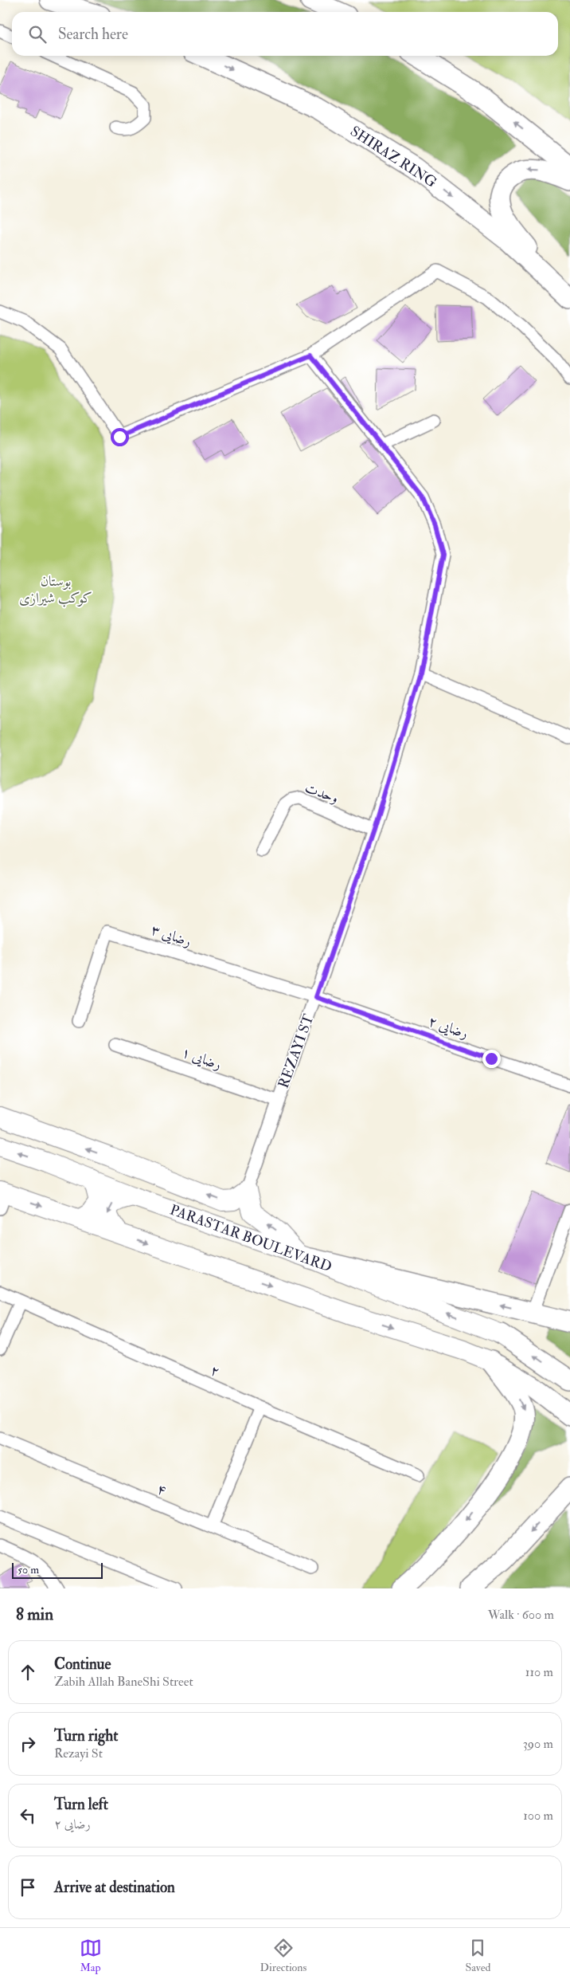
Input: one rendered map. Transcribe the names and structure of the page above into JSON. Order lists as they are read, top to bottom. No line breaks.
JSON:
{"streets":{"highway":["SHIRAZ RING"],"main road":["PARASTAR BOULEVARD"],"street":["وحدت","رضایی ۳","رضایی ۲","REZAYI ST","رضایی ۱","۲","۴"]},"crossings":[["وحدت","REZAYI ST"],["رضایی ۳","رضایی ۲"],["رضایی ۳","REZAYI ST"],["رضایی ۲","REZAYI ST"],["REZAYI ST","رضایی ۱"]],"parks":["بوستان کوکب شیرازی"],"scale_bar":"50 m","page":{"search":"Search here","scale":"50 m","heading":["8 min","Walk · 600 m"],"list":[["Continue","Zabih Allah BaneShi Street","110 m"],["Turn right","Rezayi St","390 m"],["Turn left","رضایی ۲","100 m"],"Arrive at destination"],"nav":["Map","Directions","Saved"]}}
